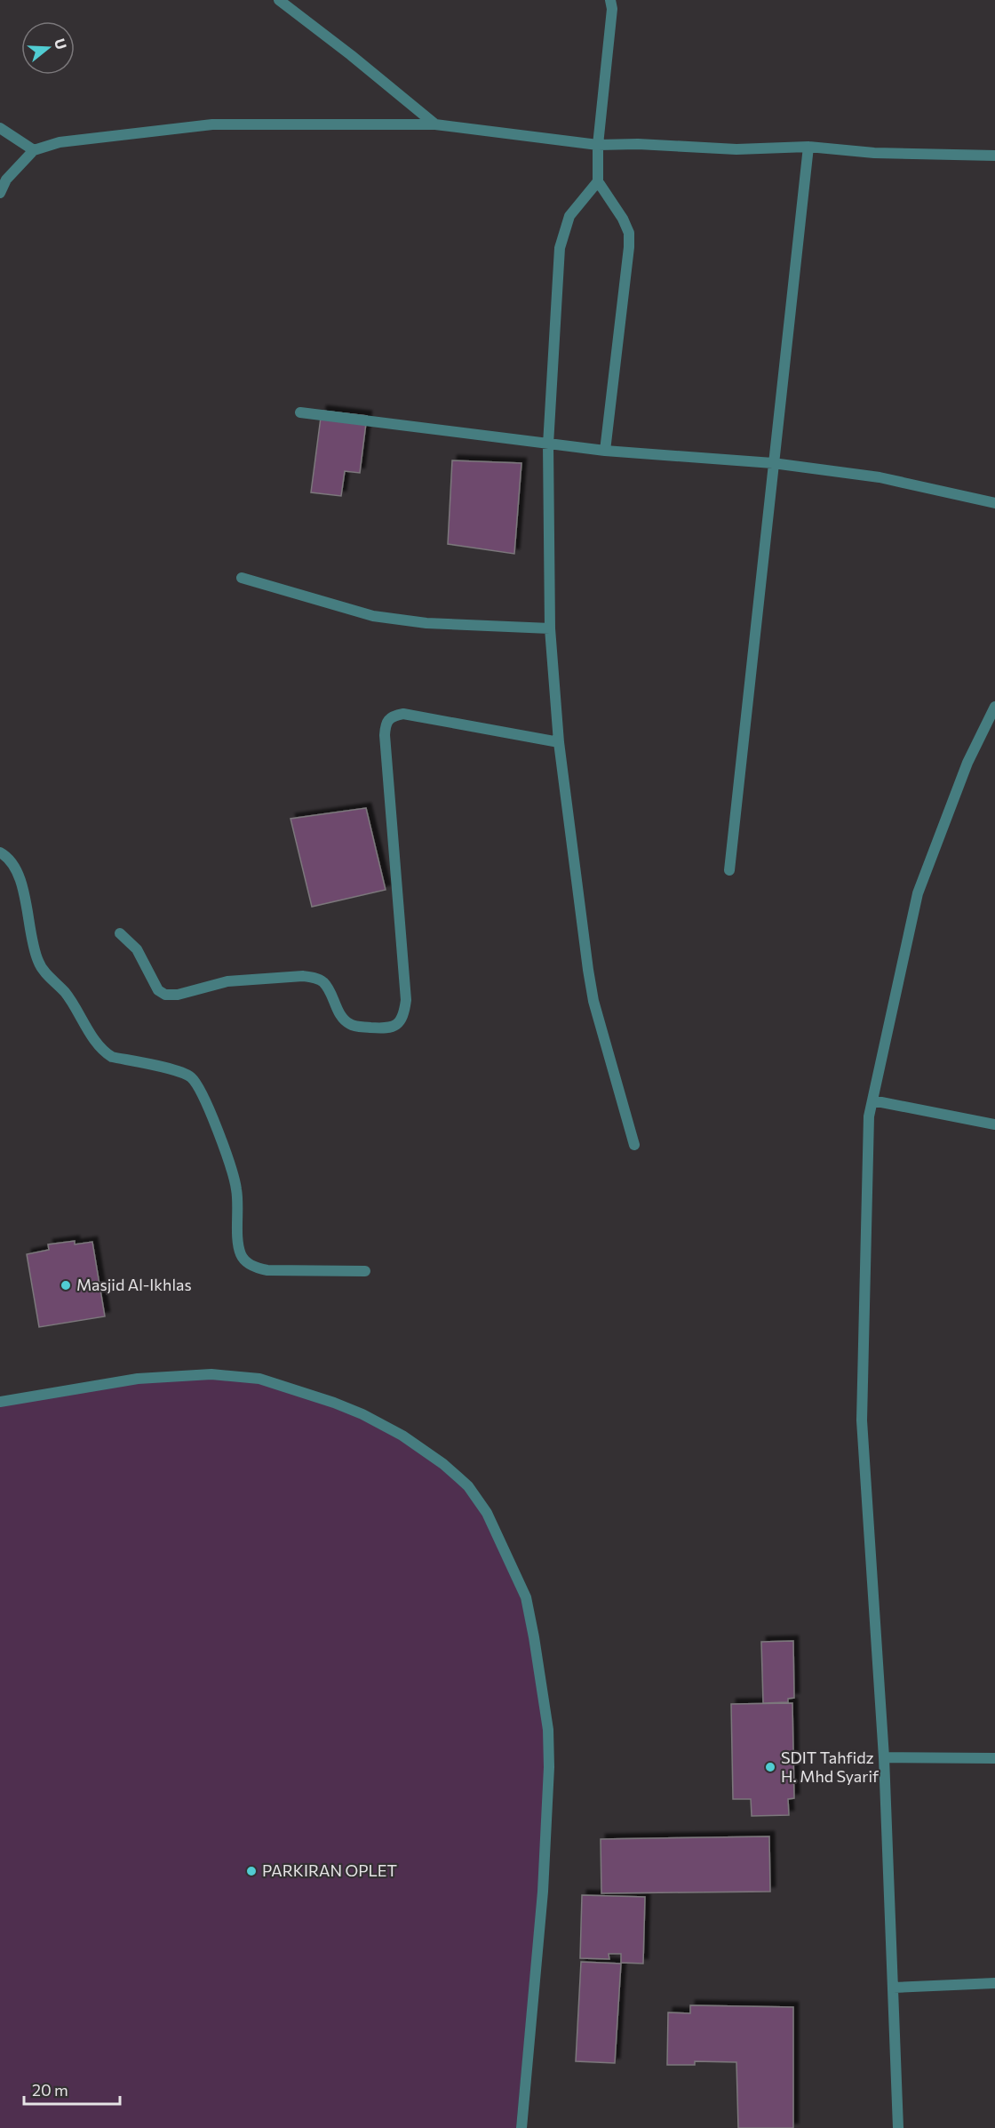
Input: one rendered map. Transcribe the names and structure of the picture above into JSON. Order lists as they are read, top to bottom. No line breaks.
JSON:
{"places":["Masjid Al-Ikhlas","SDIT Tahfidz H. Mhd Syarif","PARKIRAN OPLET"],"scale_bar":"20 m","north":"right"}
